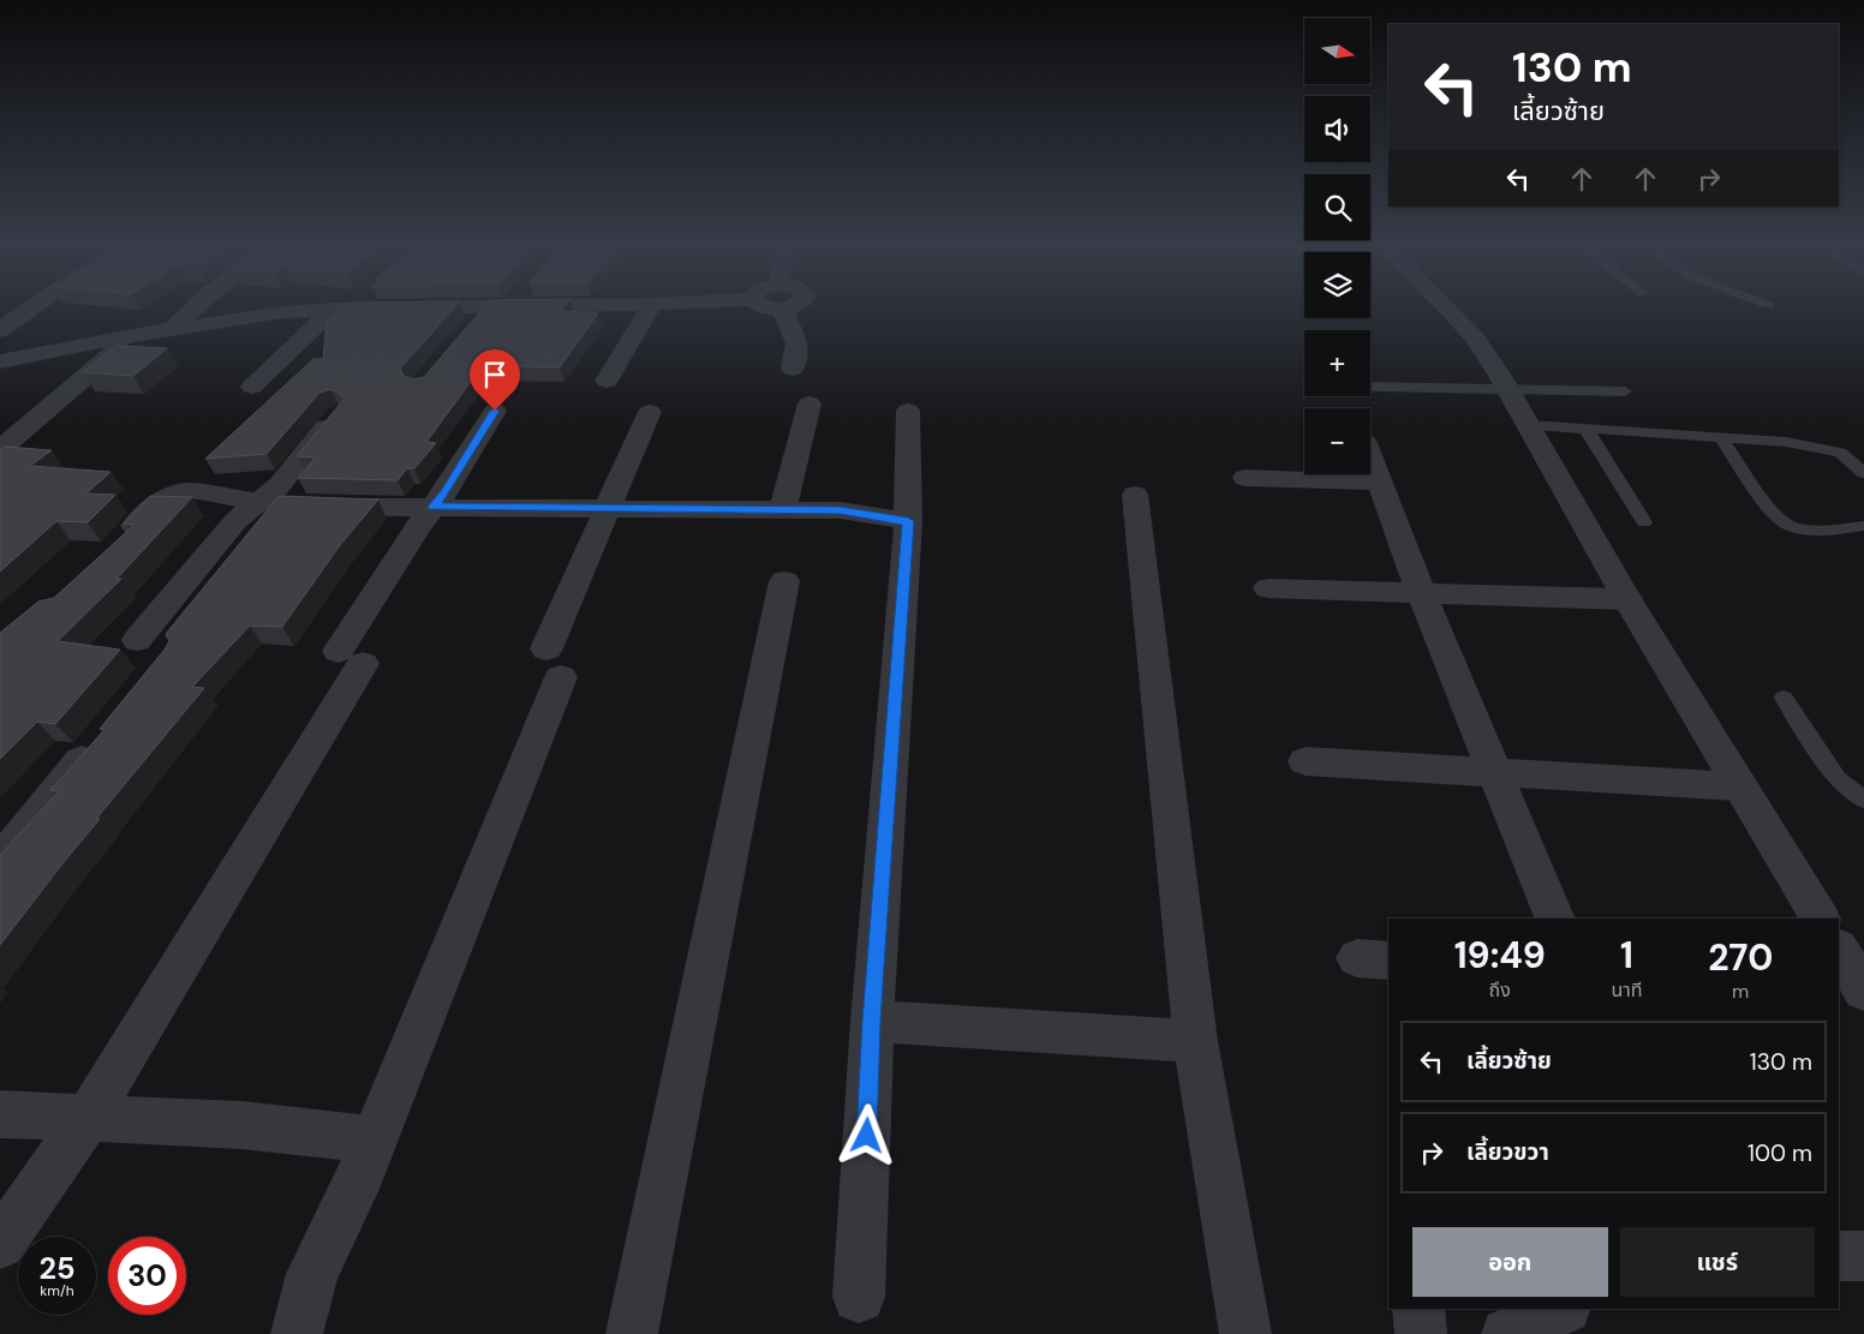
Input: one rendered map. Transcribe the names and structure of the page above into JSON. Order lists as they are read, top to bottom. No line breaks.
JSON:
{"north":"right","page":{"map_buttons":["+","−"],"turn":["130 m","เลี้ยวซ้าย"],"eta":["19:49","ถึง","1","นาที","270","m"],"list":[{"name":"เลี้ยวซ้าย","value":"130 m"},{"name":"เลี้ยวขวา","value":"100 m"}],"buttons":["ออก","แชร์"],"speed":"25 km/h","limit":"30"}}
